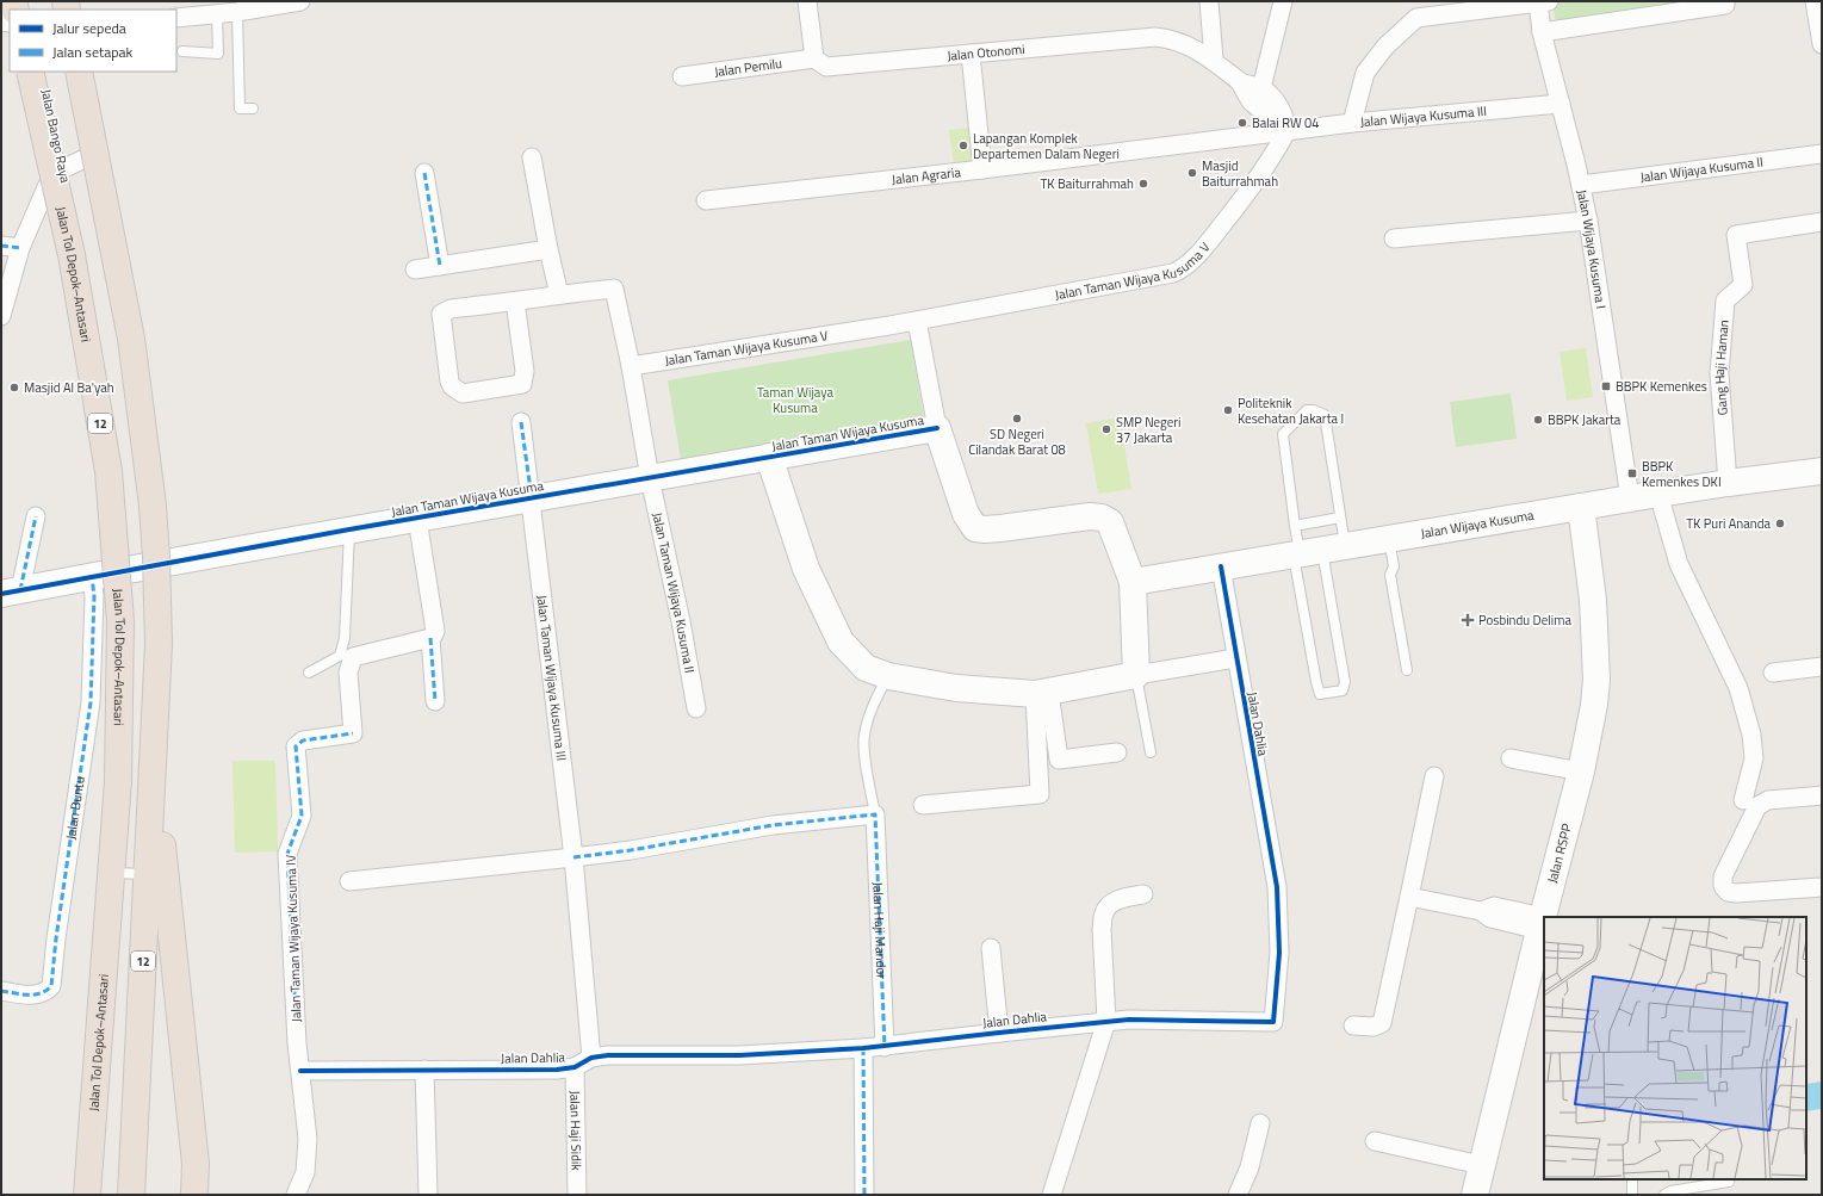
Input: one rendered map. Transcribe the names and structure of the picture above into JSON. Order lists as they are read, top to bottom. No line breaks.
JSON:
{"streets":{"highway":["Jalan Tol Depok–Antasari","12"],"street":["Jalan Otonomi","Jalan Pemilu","Jalan Wijaya Kusuma III","Jalan Bango Raya","Jalan Wijaya Kusuma II","Jalan Agraria","Jalan Wijaya Kusuma I","Jalan Taman Wijaya Kusuma V","Gang Haji Haman","Jalan Taman Wijaya Kusuma","Jalan Wijaya Kusuma","Jalan Taman Wijaya Kusuma II","Jalan Taman Wijaya Kusuma III","Jalan Dahlia","Jalan Buntu","Jalan RSPP","Jalan Haji Mandor","Jalan Taman Wijaya Kusuma IV","Jalan Haji Sidik"]},"crossings":[["Jalan Otonomi","Jalan Pemilu"],["Jalan Wijaya Kusuma III","Jalan Agraria"],["Jalan Wijaya Kusuma III","Jalan Wijaya Kusuma I"],["Jalan Wijaya Kusuma III","Jalan Taman Wijaya Kusuma V"],["Jalan Bango Raya","Jalan Taman Wijaya Kusuma"],["Jalan Wijaya Kusuma II","Jalan Wijaya Kusuma I"],["Jalan Agraria","Jalan Taman Wijaya Kusuma V"],["Jalan Wijaya Kusuma I","Jalan Wijaya Kusuma"],["Jalan Taman Wijaya Kusuma V","Jalan Taman Wijaya Kusuma II"],["Gang Haji Haman","Jalan Wijaya Kusuma"],["Jalan Taman Wijaya Kusuma","Jalan Taman Wijaya Kusuma II"],["Jalan Taman Wijaya Kusuma","Jalan Taman Wijaya Kusuma III"],["Jalan Taman Wijaya Kusuma","Jalan Buntu"],["Jalan Wijaya Kusuma","Jalan Dahlia"],["Jalan Wijaya Kusuma","Jalan RSPP"],["Jalan Taman Wijaya Kusuma III","Jalan Dahlia"],["Jalan Dahlia","Jalan Haji Mandor"],["Jalan Dahlia","Jalan Taman Wijaya Kusuma IV"],["Jalan Dahlia","Jalan Haji Sidik"]],"parks":["Taman Wijaya Kusuma"],"places":{"other":["Balai RW 04","Lapangan Komplek Departemen Dalam Negeri","Masjid Baiturrahmah","TK Baiturrahmah","Masjid Al Ba'yah","Politeknik Kesehatan Jakarta I","SD Negeri Cilandak Barat 08","BBPK Jakarta","SMP Negeri 37 Jakarta","TK Puri Ananda"],"transit":["BBPK Kemenkes","BBPK Kemenkes DKI"],"health":["Posbindu Delima"]},"legend":["Jalur sepeda","Jalan setapak"]}
